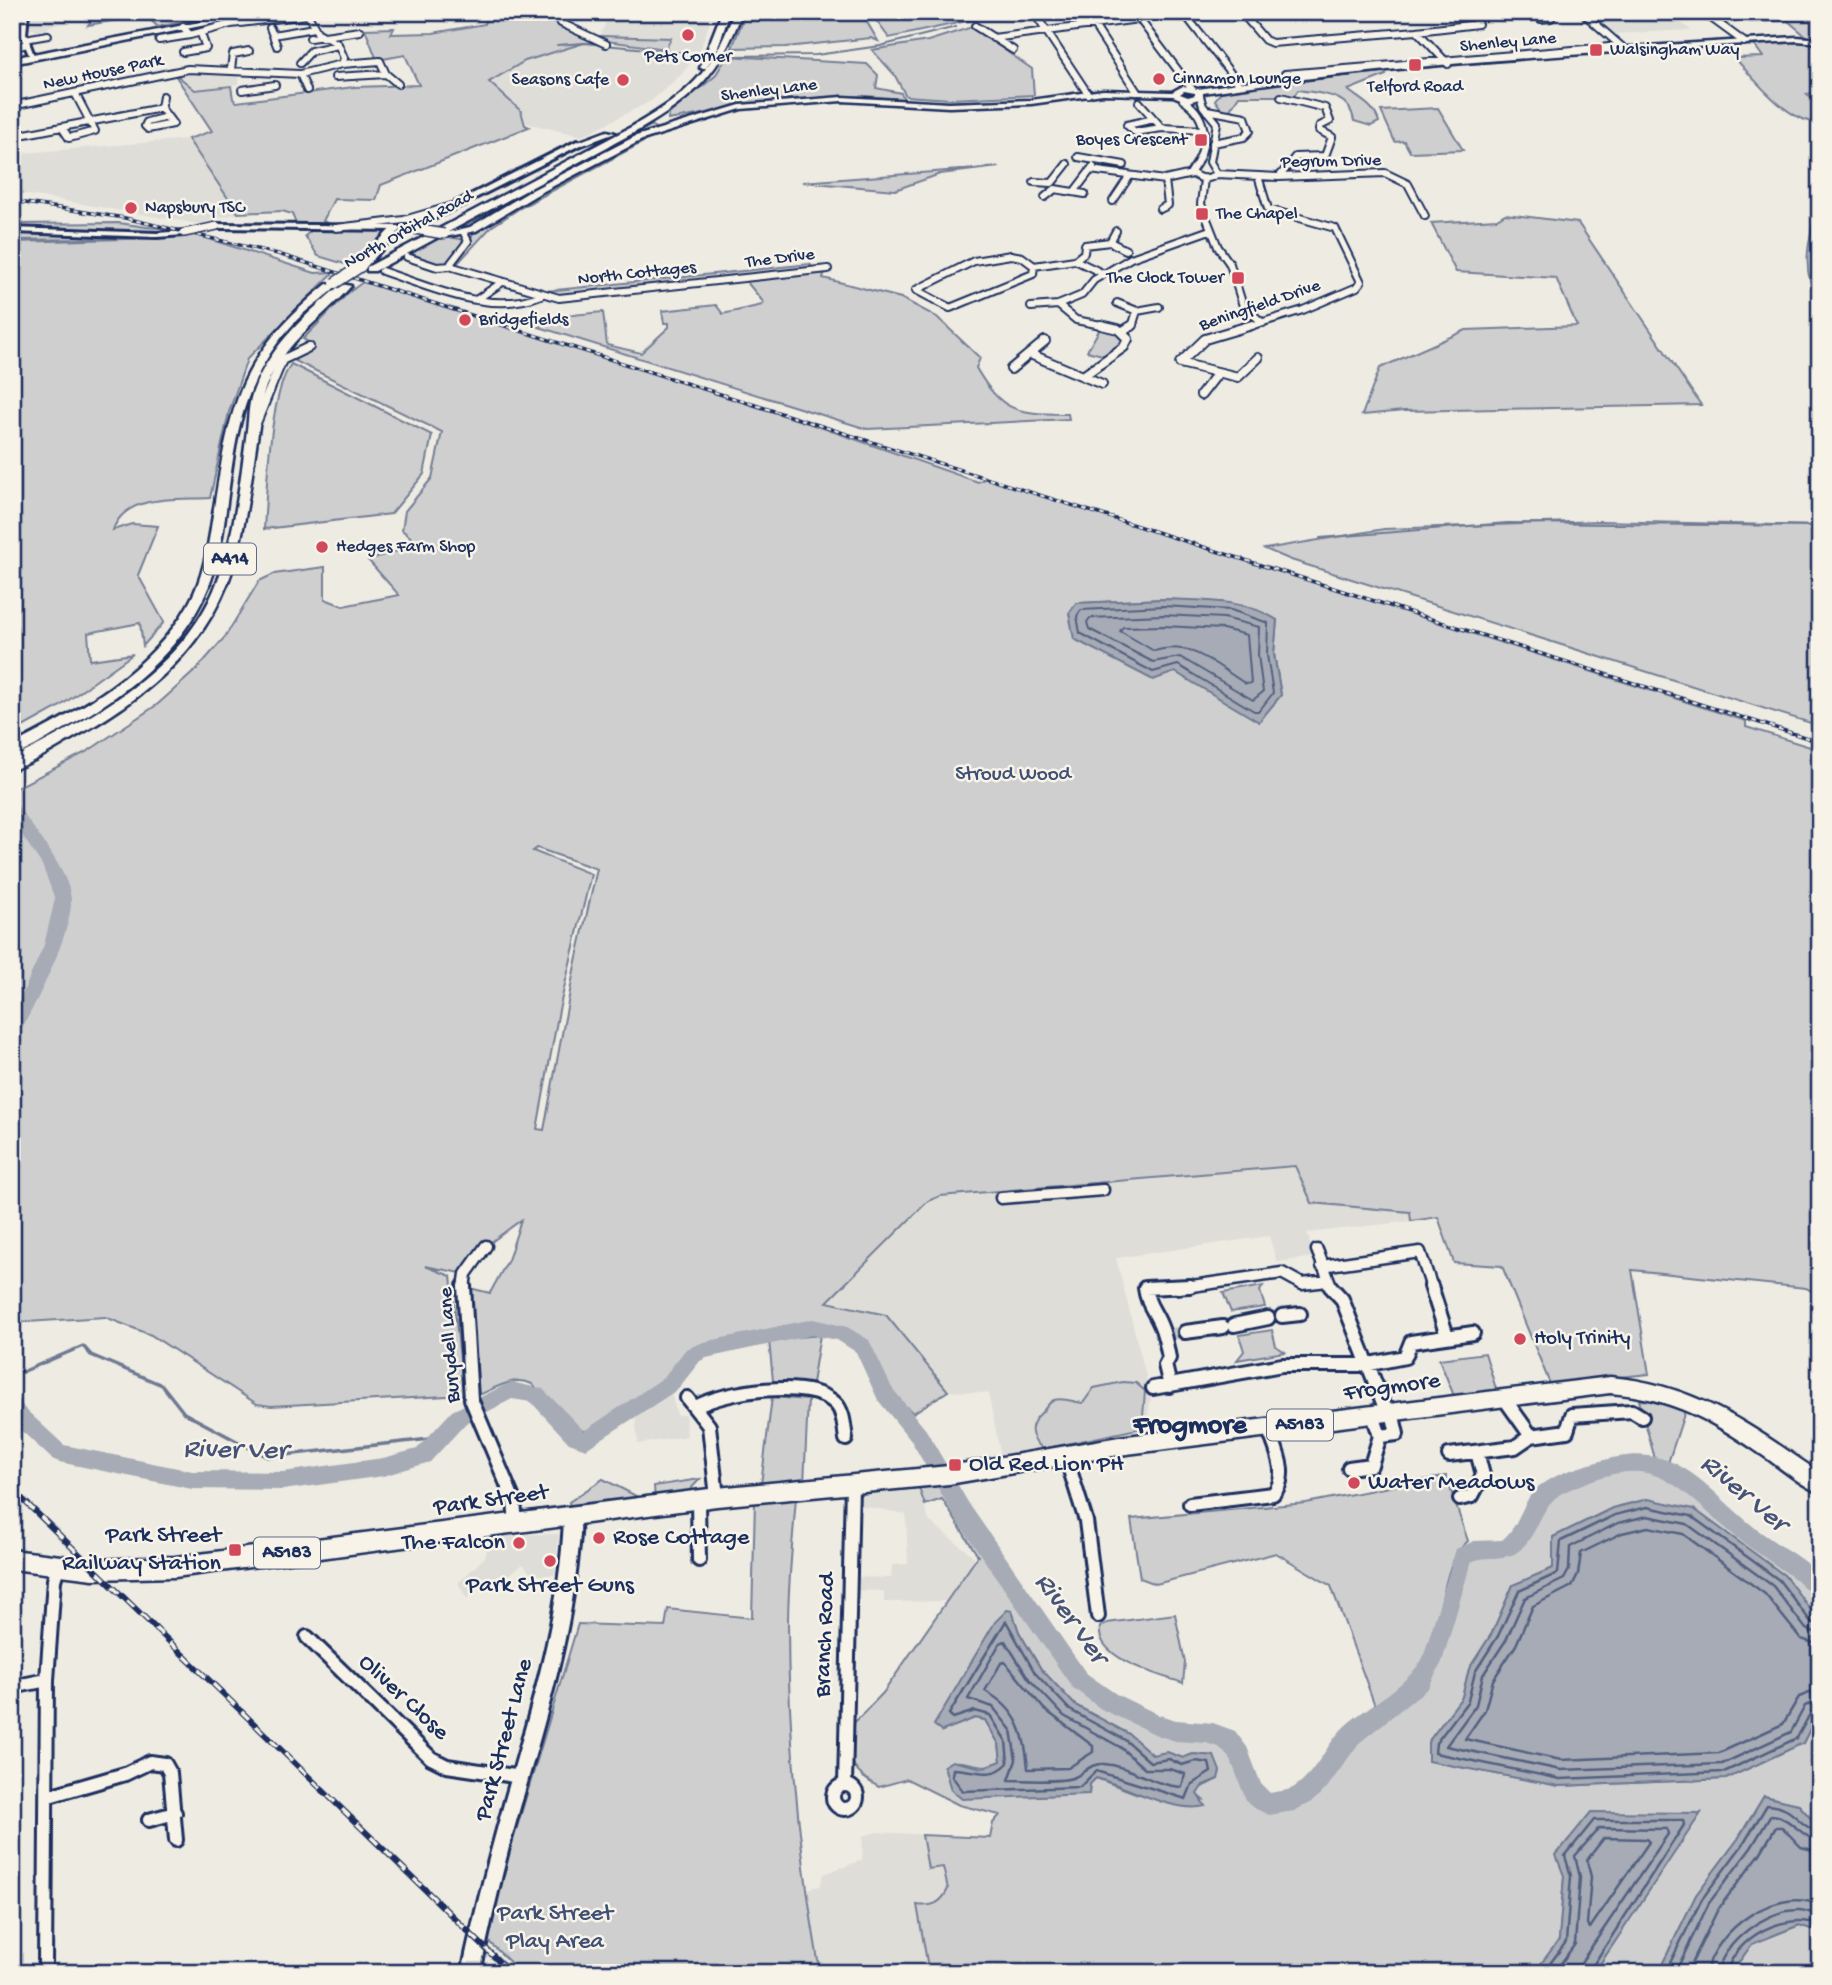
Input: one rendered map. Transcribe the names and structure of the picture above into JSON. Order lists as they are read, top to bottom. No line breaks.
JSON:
{"streets":{"main road":["Shenley Lane","North Orbital Road","A414","Frogmore","A5183","Park Street"],"street":["New House Park","Pegrum Drive","The Drive","North Cottages","Beningfield Drive","Burydell Lane","Branch Road","Oliver Close","Park Street Lane"]},"crossings":[["Shenley Lane","North Orbital Road"],["Pegrum Drive","Beningfield Drive"],["North Orbital Road","North Cottages"],["The Drive","North Cottages"],["Burydell Lane","Park Street"],["Frogmore","Park Street"],["A5183","Park Street"],["Park Street","Branch Road"],["Park Street","Park Street Lane"],["Oliver Close","Park Street Lane"]],"districts":["Frogmore"],"water":["River Ver"],"parks":["Stroud Wood","Park Street Play Area"],"places":{"other":["Pets Corner","Cinnamon Lounge","Seasons Cafe","Napsbury TSC","Bridgefields","Hedges Farm Shop","Holy Trinity","Water Meadows","Rose Cottage","The Falcon","Park Street Guns"],"transit":["Walsingham Way","Telford Road","Boyes Crescent","The Chapel","The Clock Tower","Old Red Lion PH","Park Street Railway Station"]}}
